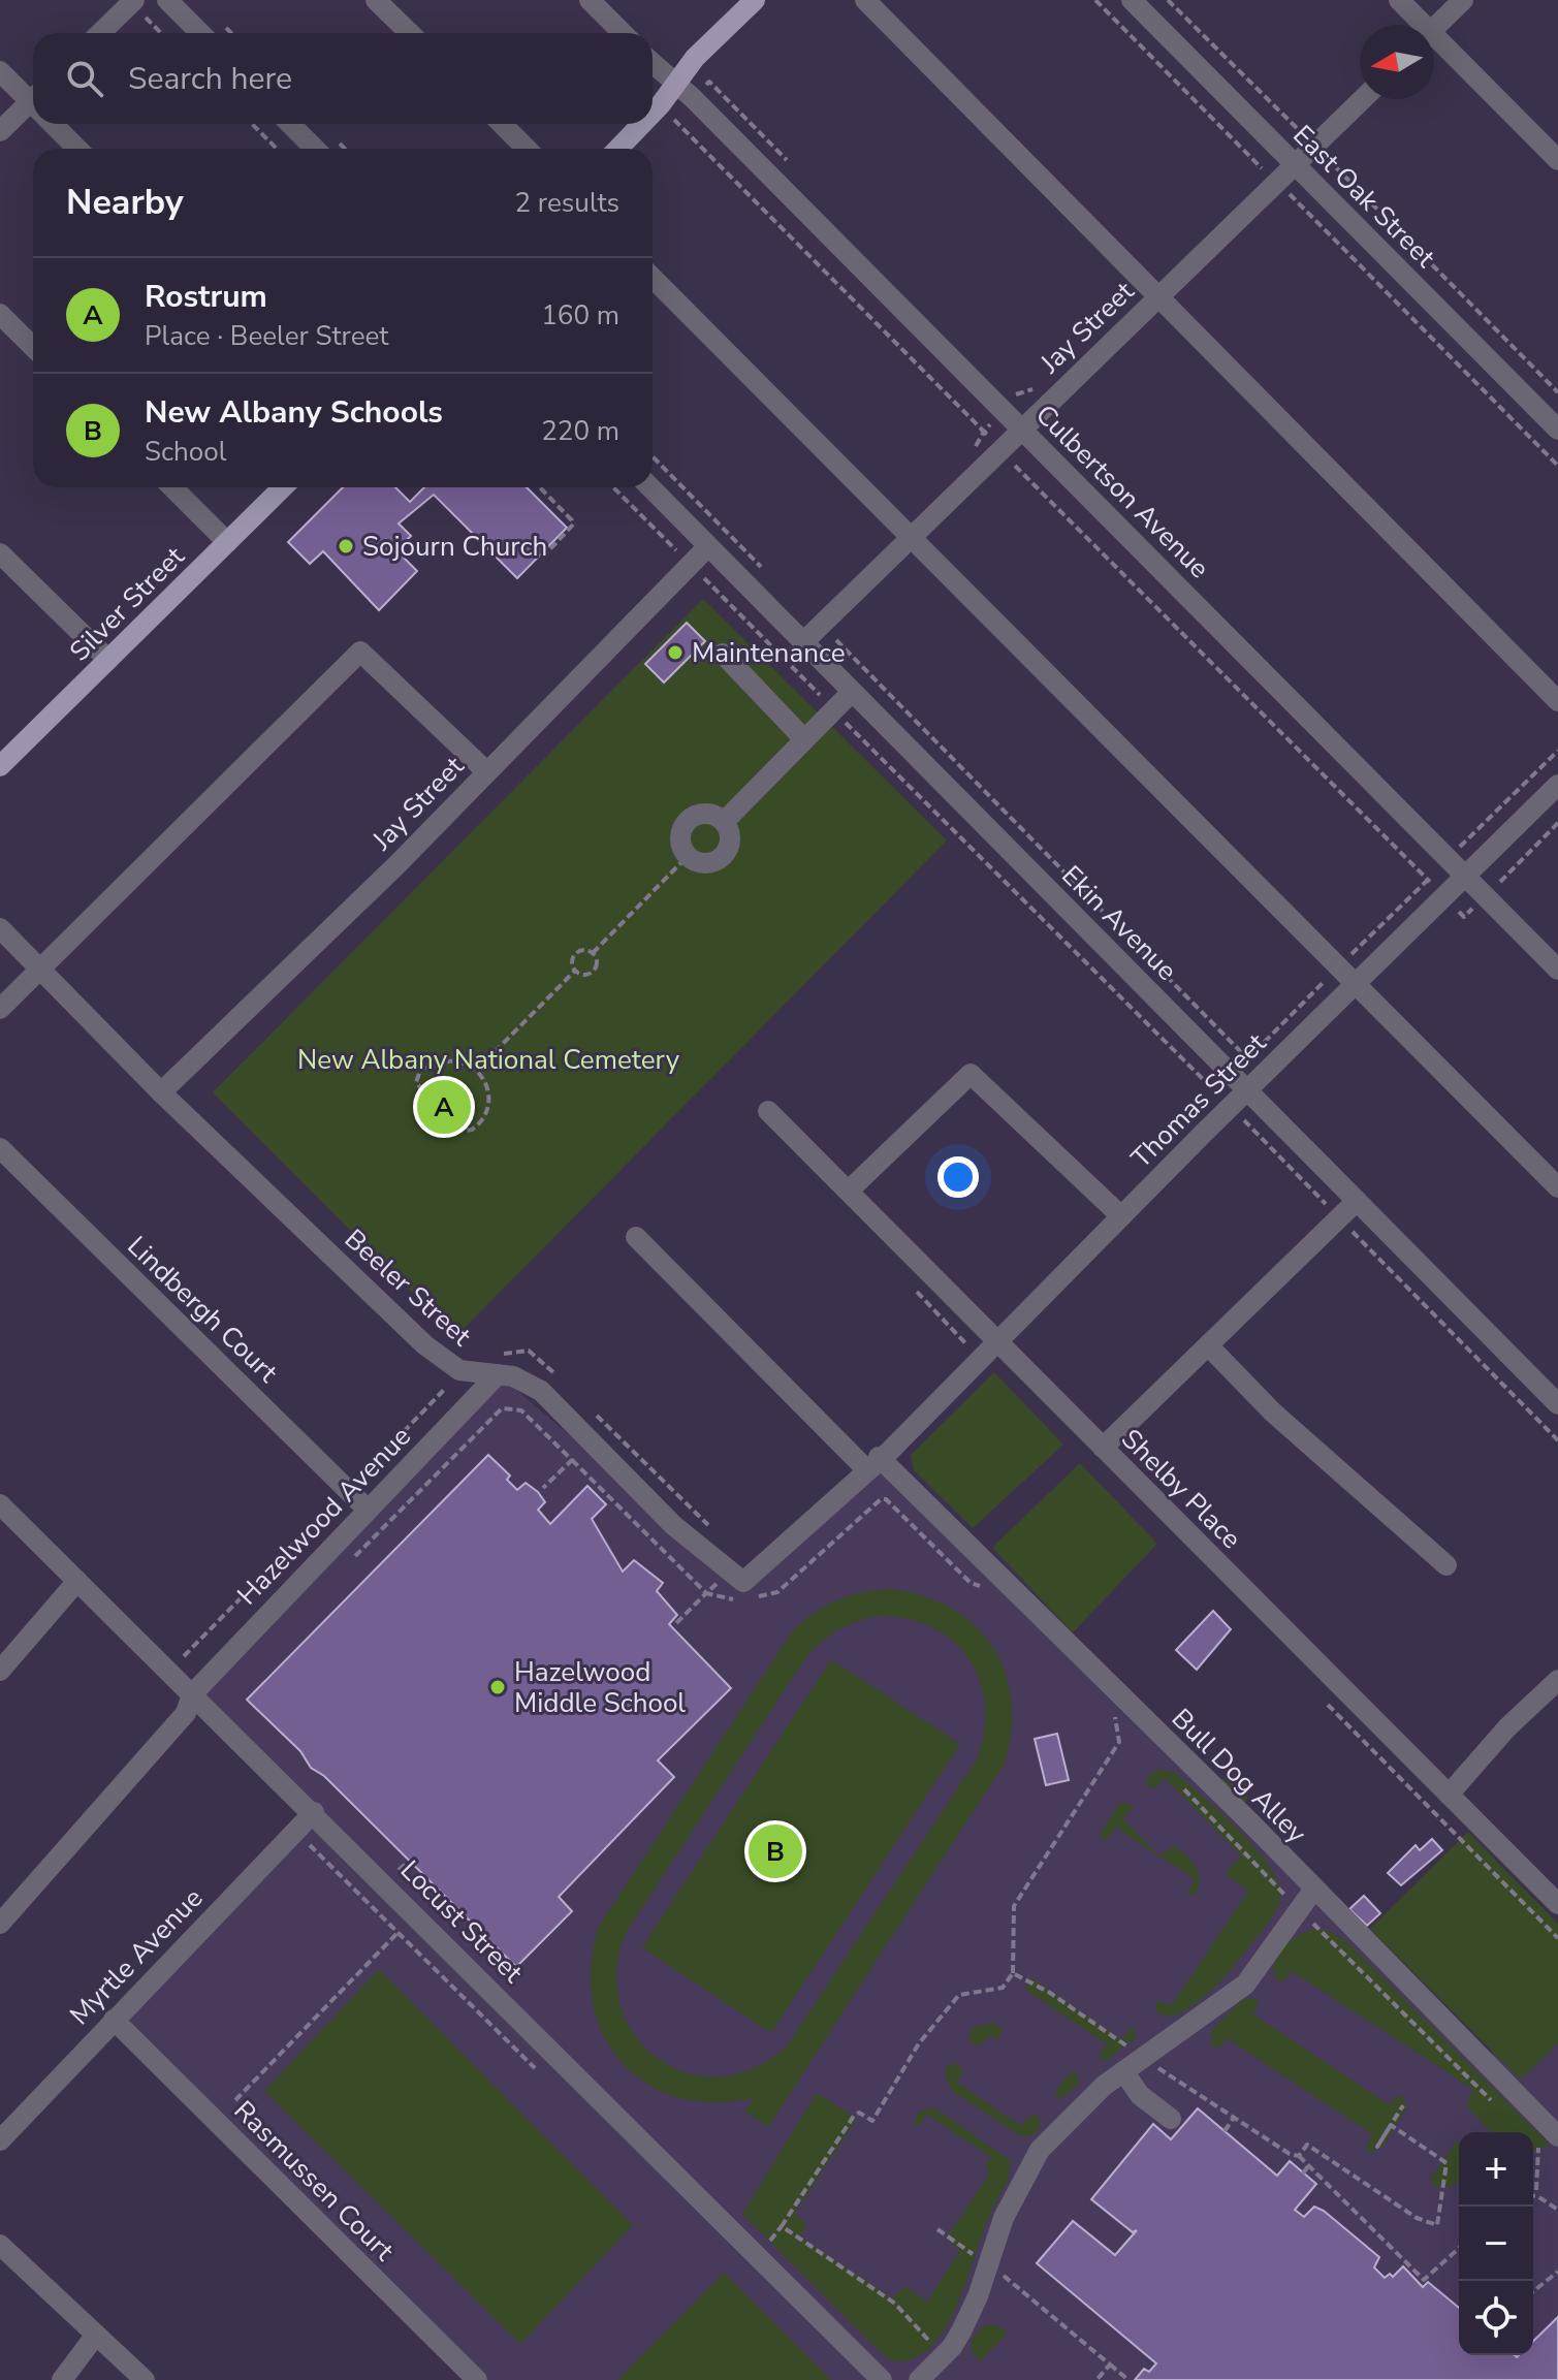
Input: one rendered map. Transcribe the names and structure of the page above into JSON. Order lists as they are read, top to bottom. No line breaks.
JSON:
{"streets":{"main road":["Silver Street"],"street":["East Oak Street","Jay Street","Culbertson Avenue","Ekin Avenue","Thomas Street","Beeler Street","Lindbergh Court","Shelby Place","Hazelwood Avenue","Bull Dog Alley","Locust Street","Myrtle Avenue","Rasmussen Court"]},"crossings":[["East Oak Street","Jay Street"],["Jay Street","Culbertson Avenue"],["Jay Street","Ekin Avenue"],["Jay Street","Beeler Street"],["Culbertson Avenue","Thomas Street"],["Ekin Avenue","Thomas Street"],["Thomas Street","Beeler Street"],["Thomas Street","Shelby Place"],["Thomas Street","Bull Dog Alley"],["Beeler Street","Hazelwood Avenue"],["Beeler Street","Bull Dog Alley"],["Lindbergh Court","Hazelwood Avenue"],["Hazelwood Avenue","Locust Street"],["Locust Street","Myrtle Avenue"],["Myrtle Avenue","Rasmussen Court"]],"parks":["New Albany National Cemetery"],"places":["Sojourn Church","Maintenance","Hazelwood Middle School"],"north":"left","page":{"search":"Search here","heading":["Nearby","2 results"],"list":[{"mark":"A","name":"Rostrum","note":"Place · Beeler Street","value":"160 m"},{"mark":"B","name":"New Albany Schools","note":"School","value":"220 m"}],"pins":["A","B"],"map_buttons":["+","−"]}}
